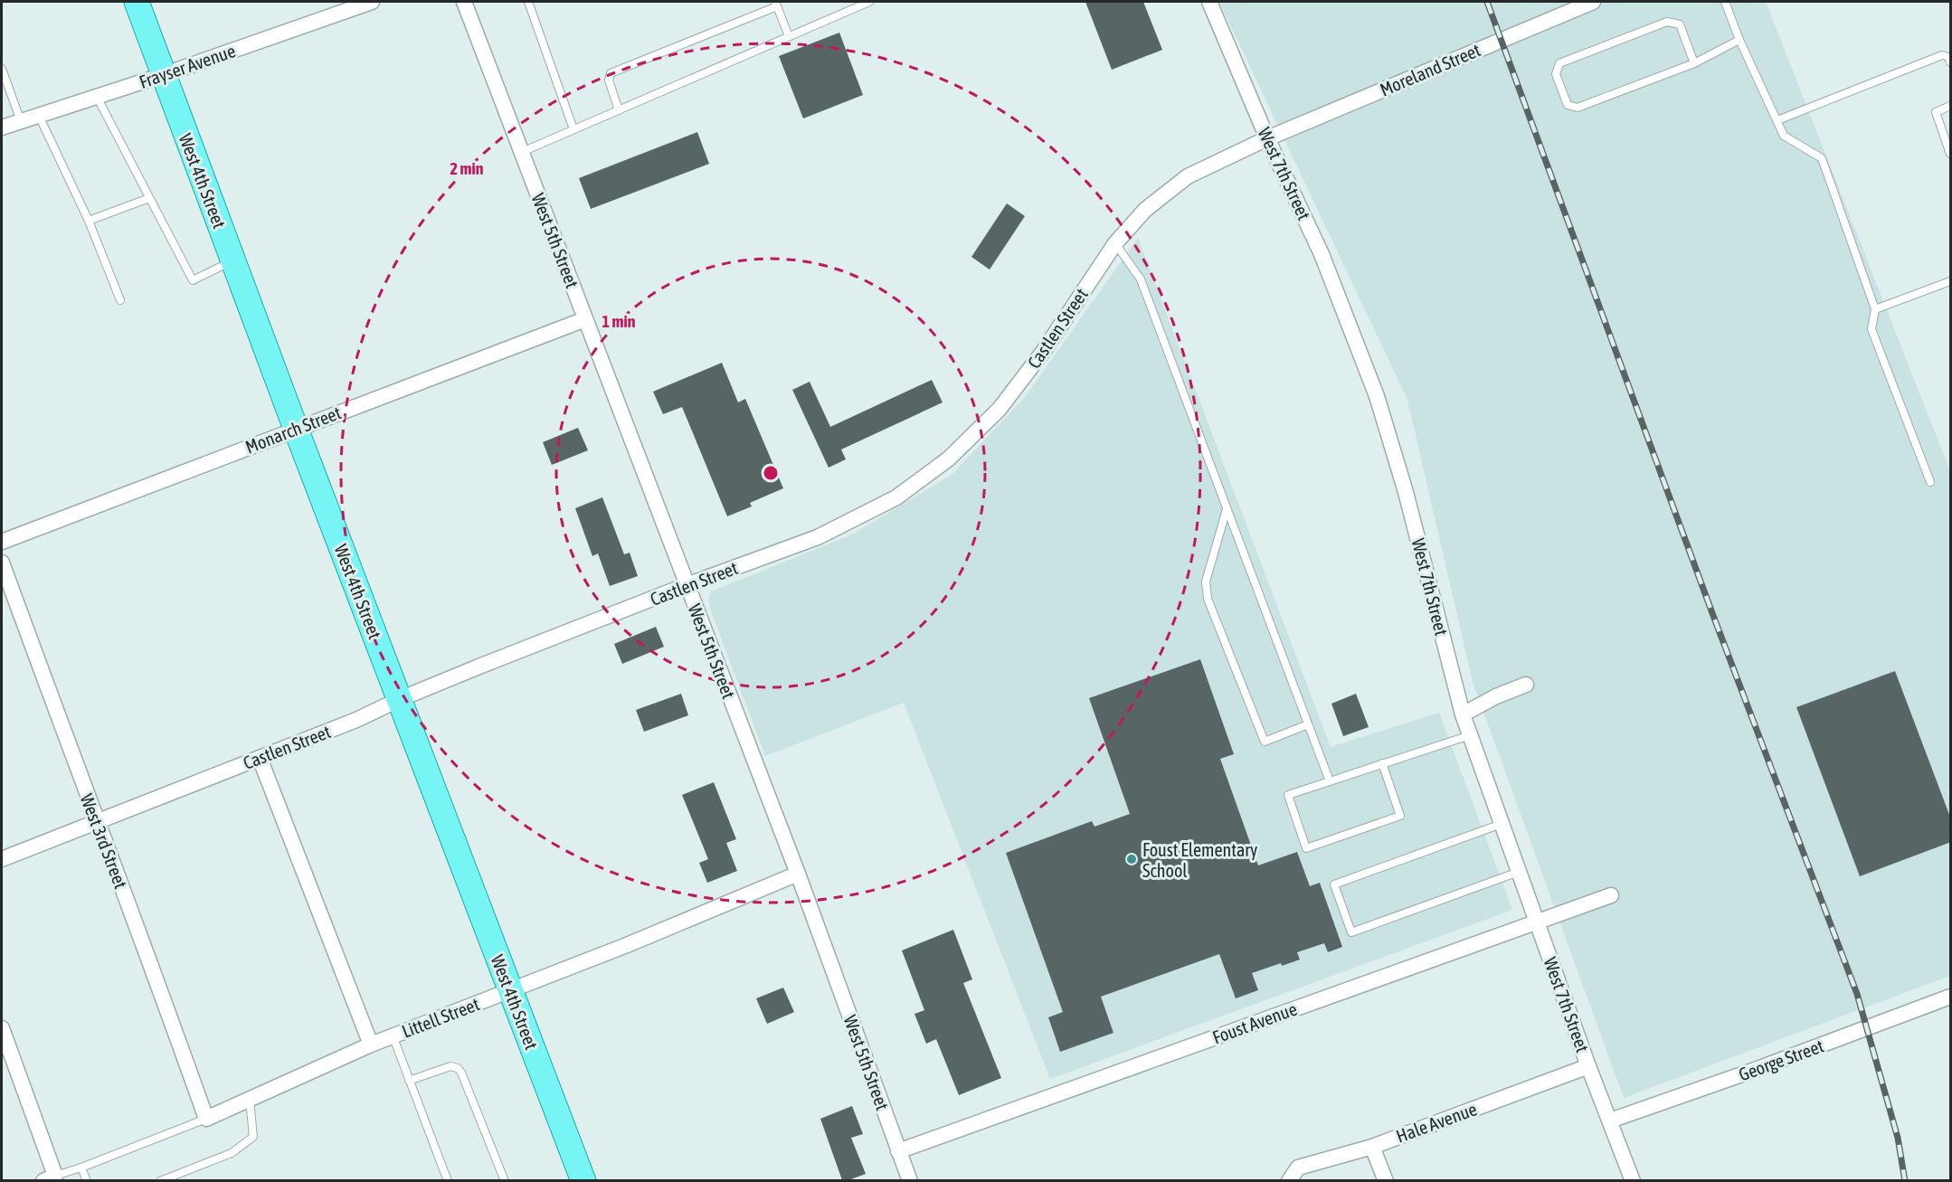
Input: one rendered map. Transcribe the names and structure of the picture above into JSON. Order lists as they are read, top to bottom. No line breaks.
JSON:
{"streets":{"main road":["West 4th Street"],"street":["Frayser Avenue","Moreland Street","West 7th Street","West 5th Street","Castlen Street","Monarch Street","West 3rd Street","Littell Street","Foust Avenue","George Street","Hale Avenue"]},"crossings":[["Frayser Avenue","West 4th Street"],["Moreland Street","West 7th Street"],["Moreland Street","Castlen Street"],["West 7th Street","Castlen Street"],["West 7th Street","Foust Avenue"],["West 7th Street","George Street"],["West 7th Street","Hale Avenue"],["West 4th Street","Castlen Street"],["West 4th Street","Monarch Street"],["West 4th Street","Littell Street"],["West 5th Street","Castlen Street"],["West 5th Street","Monarch Street"],["West 5th Street","Littell Street"],["West 5th Street","Foust Avenue"],["Castlen Street","West 3rd Street"],["West 3rd Street","Littell Street"]],"places":["Foust Elementary School"],"rings":["2 min","1 min"]}
